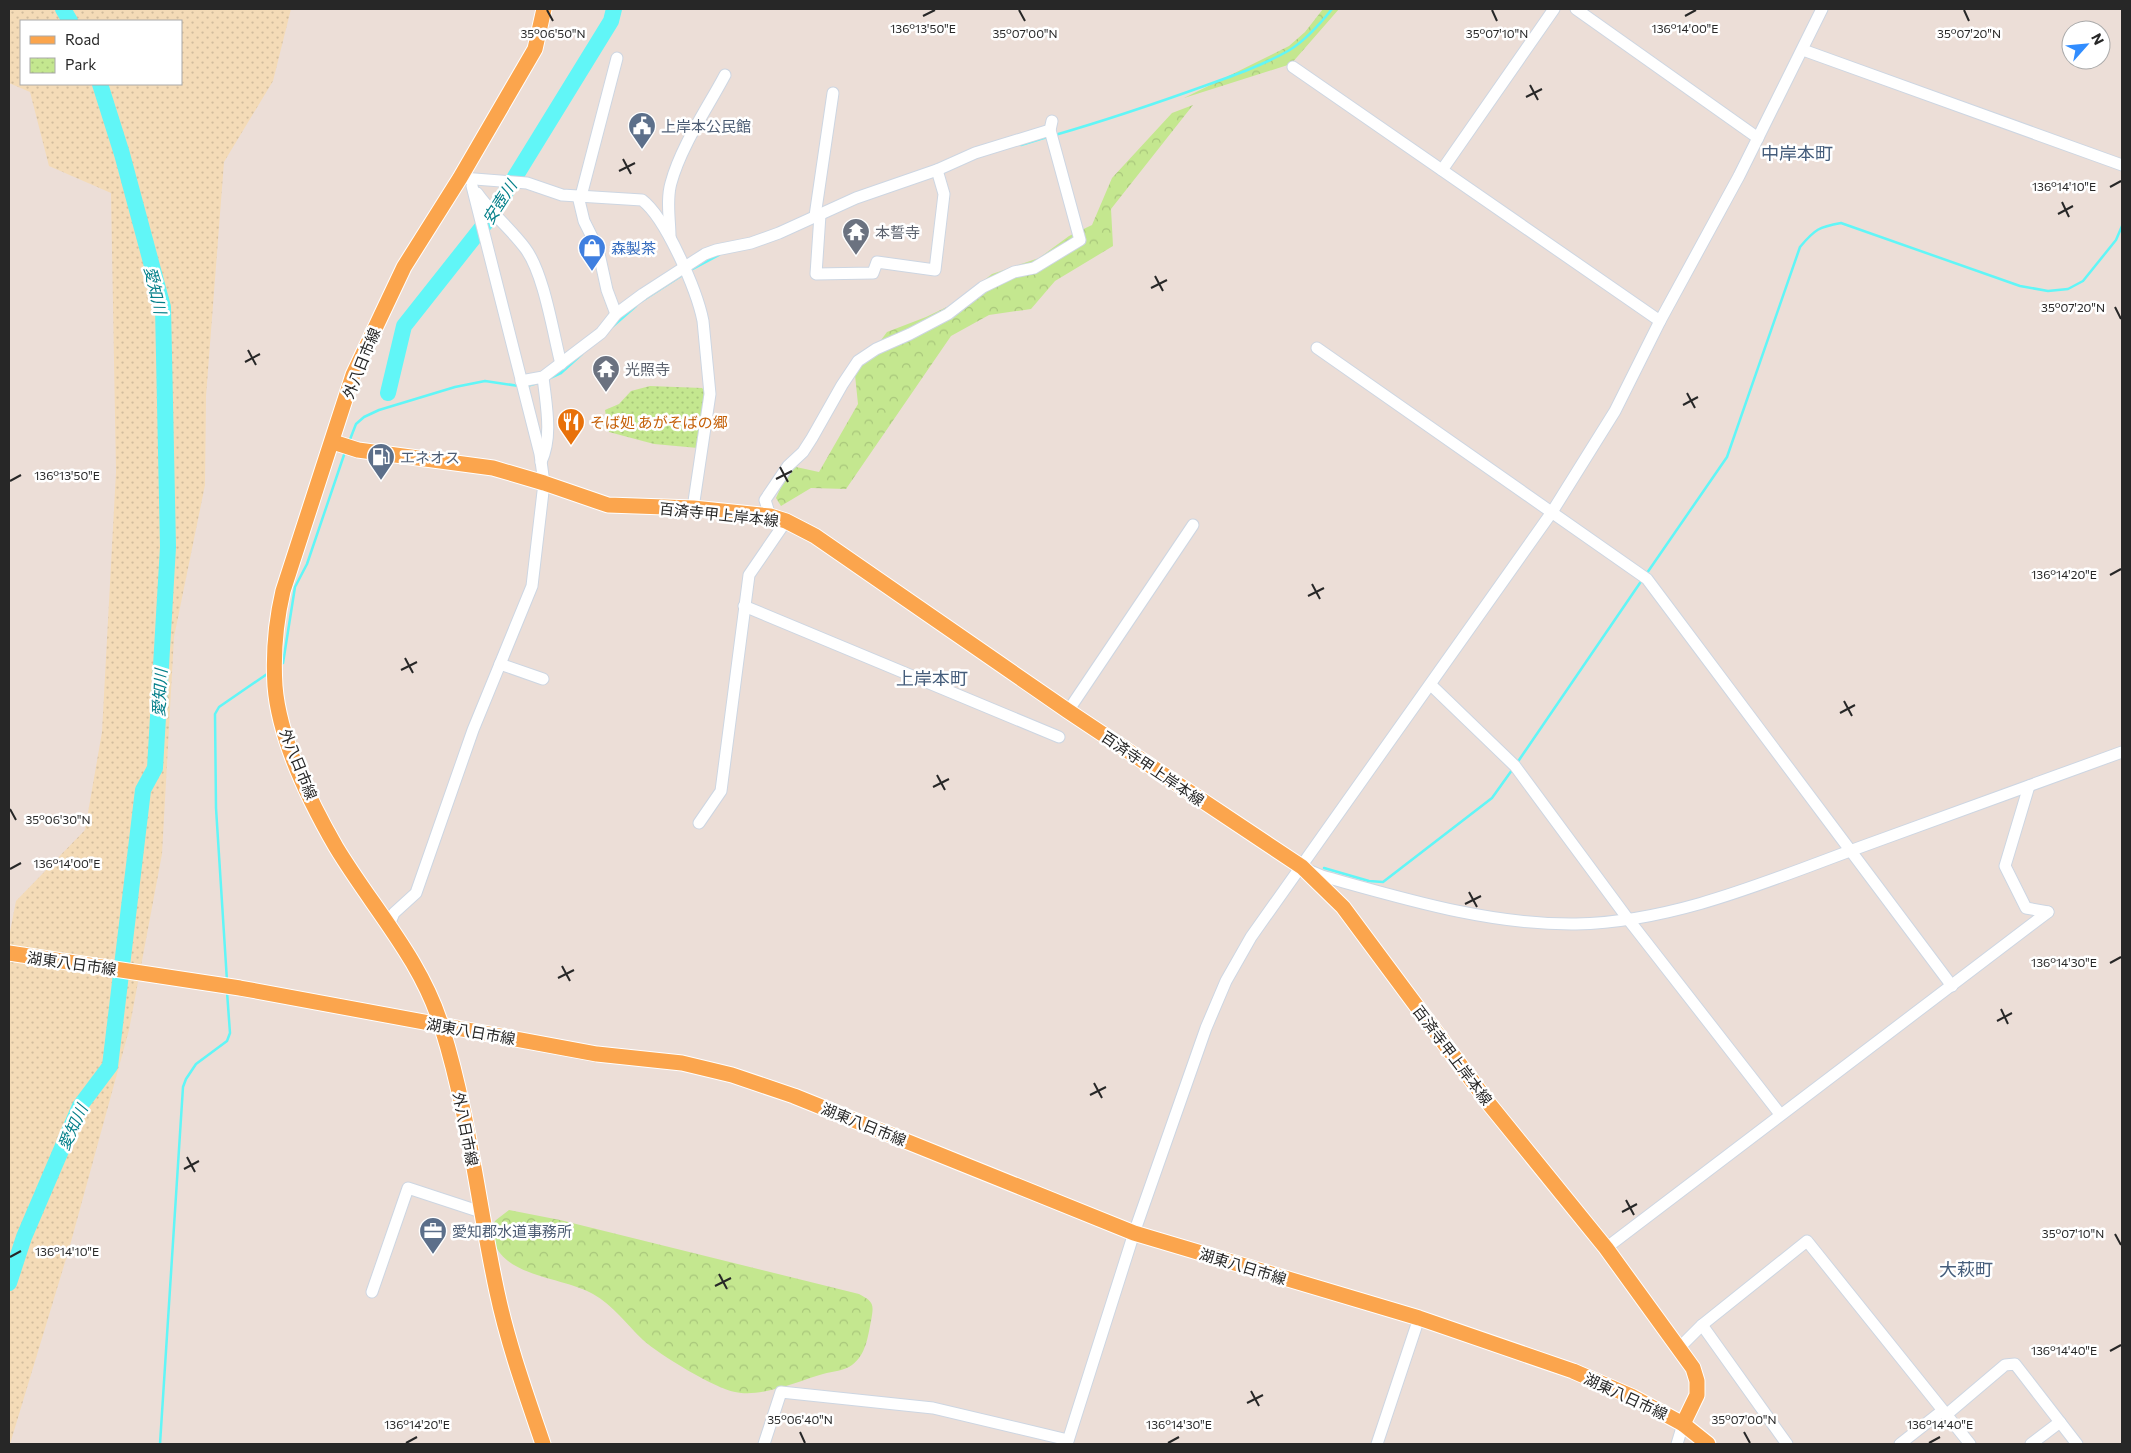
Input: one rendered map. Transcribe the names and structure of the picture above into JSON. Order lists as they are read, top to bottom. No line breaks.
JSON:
{"streets":{"main road":["外八日市線","百済寺甲上岸本線","湖東八日市線"]},"crossings":[["外八日市線","百済寺甲上岸本線"],["外八日市線","湖東八日市線"],["百済寺甲上岸本線","湖東八日市線"]],"districts":["中岸本町","上岸本町","大萩町"],"water":["安壺川","愛知川"],"places":{"public building":["上岸本公民館"],"temple":["本誓寺","光照寺"],"shop":["森製茶"],"restaurant":["そば処 あがそばの郷"],"fuel station":["エネオス"],"office":["愛知郡水道事務所"]},"legend":["Road","Park"],"north":"top right","coordinates":["136°13'50\"E","136°14'00\"E","35°06'50\"N","35°07'00\"N","35°07'10\"N","35°07'20\"N","136°14'10\"E","136°14'20\"E","35°06'30\"N","136°14'30\"E","136°14'40\"E","35°06'40\"N"]}
